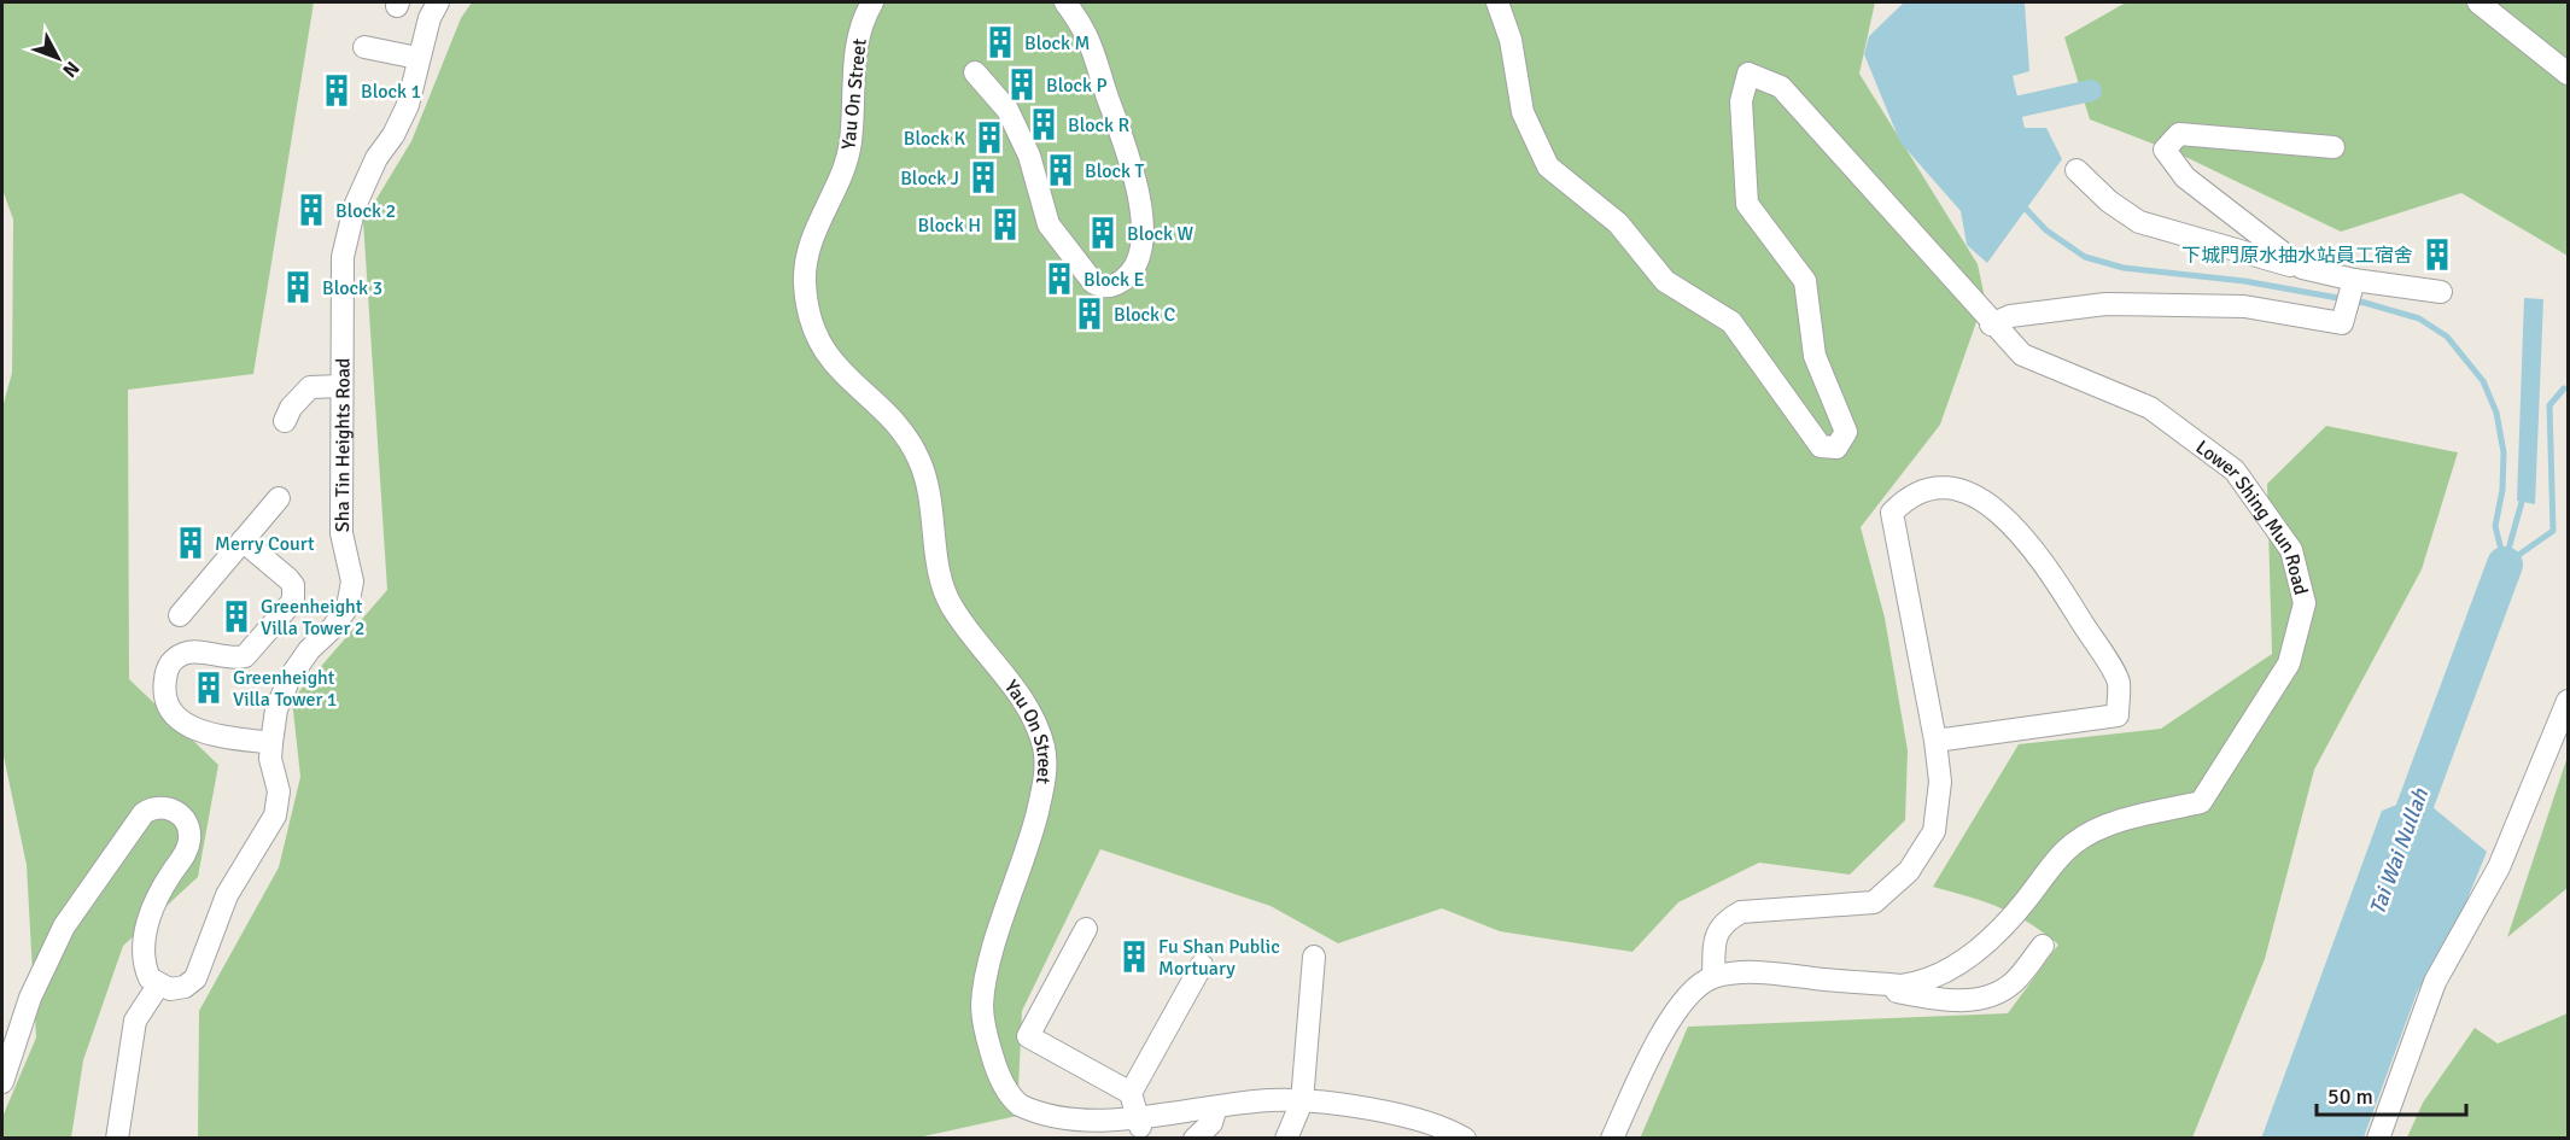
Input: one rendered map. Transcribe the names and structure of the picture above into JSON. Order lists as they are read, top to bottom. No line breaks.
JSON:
{"streets":{"street":["Yau On Street","Sha Tin Heights Road","Lower Shing Mun Road"]},"water":["Tai Wai Nullah"],"places":{"building":["Block M","Block P","Block 1","Block R","Block K","Block T","Block J","Block 2","Block H","Block W","下城門原水抽水站員工宿舍","Block E","Block 3","Block C","Merry Court","Greenheight Villa Tower 2","Greenheight Villa Tower 1","Fu Shan Public Mortuary"]},"scale_bar":"50 m","north":"bottom right"}
